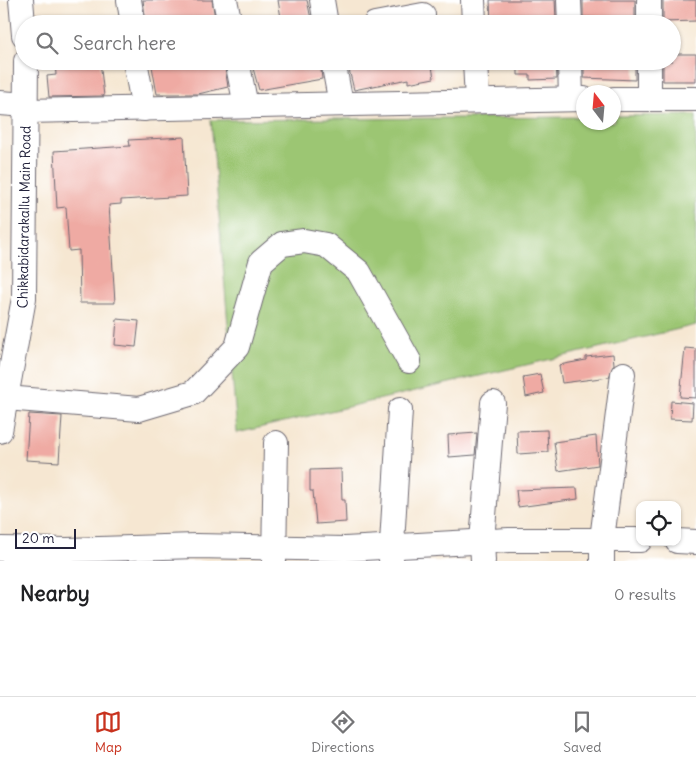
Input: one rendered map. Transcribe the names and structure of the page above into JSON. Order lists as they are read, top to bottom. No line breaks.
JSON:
{"streets":{"street":["Chikkabidarakallu Main Road"]},"scale_bar":"20 m","north":"top","page":{"search":"Search here","scale":"20 m","heading":["Nearby","0 results"],"nav":["Map","Directions","Saved"]}}
